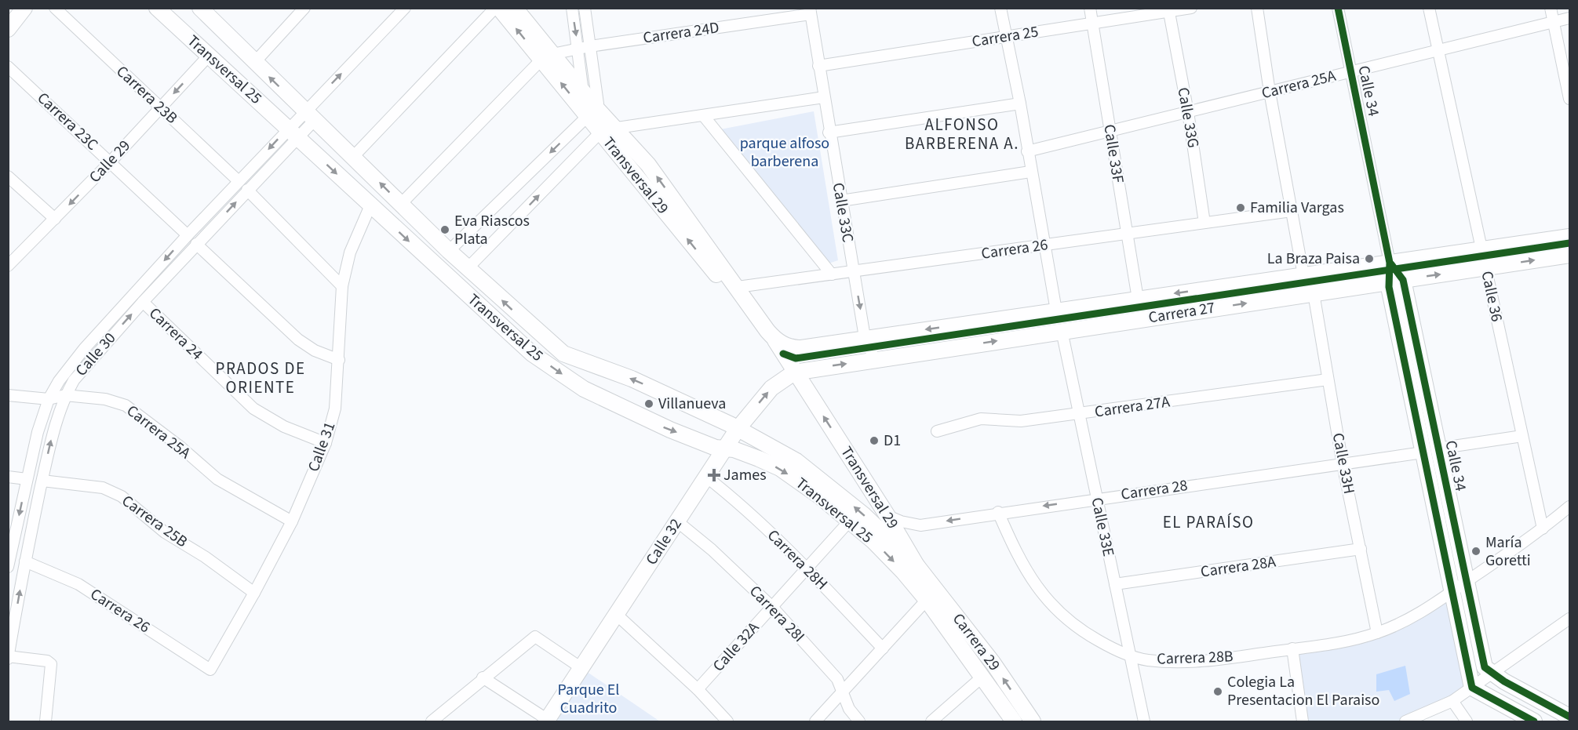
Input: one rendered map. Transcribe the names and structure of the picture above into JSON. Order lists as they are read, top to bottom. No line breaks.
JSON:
{"streets":{"street":["Carrera 24D","Carrera 25","Transversal 25","Carrera 25A","Calle 34","Carrera 23B","Calle 33G","Carrera 23C","Calle 33F","Calle 29","Transversal 29","Calle 33C","Carrera 26","Calle 36","Carrera 27","Carrera 24","Calle 30","Carrera 27A","Calle 31","Calle 33H","Carrera 28","Carrera 25B","Calle 33E","Calle 32","Carrera 28H","Carrera 28A","Carrera 28I","Carrera 29","Calle 32A","Carrera 28B"]},"crossings":[["Carrera 24D","Transversal 29"],["Carrera 24D","Calle 33C"],["Carrera 25","Calle 33G"],["Carrera 25","Calle 33F"],["Carrera 25","Calle 33C"],["Transversal 25","Calle 29"],["Transversal 25","Transversal 29"],["Transversal 25","Calle 30"],["Transversal 25","Calle 31"],["Transversal 25","Calle 32"],["Transversal 25","Carrera 29"],["Transversal 25","Calle 32A"],["Carrera 25A","Calle 34"],["Carrera 25A","Calle 33G"],["Carrera 25A","Calle 33F"],["Carrera 25A","Calle 36"],["Carrera 25A","Calle 30"],["Carrera 25A","Calle 31"],["Calle 34","Carrera 27"],["Calle 34","Carrera 28"],["Calle 34","Carrera 28B"],["Carrera 23B","Calle 29"],["Carrera 23B","Calle 30"],["Calle 33G","Carrera 26"],["Carrera 23C","Calle 29"],["Carrera 23C","Calle 30"],["Calle 33F","Carrera 26"],["Calle 33F","Carrera 27"],["Transversal 29","Carrera 26"],["Transversal 29","Carrera 27"],["Transversal 29","Carrera 28"],["Transversal 29","Calle 32"],["Transversal 29","Carrera 29"],["Calle 33C","Carrera 26"],["Calle 33C","Carrera 27"],["Carrera 26","Calle 30"],["Carrera 26","Calle 31"],["Calle 36","Carrera 27"],["Calle 36","Carrera 28"],["Calle 36","Carrera 28B"],["Carrera 27","Calle 33H"],["Carrera 27","Calle 33E"],["Carrera 27","Calle 32"],["Carrera 24","Calle 30"],["Carrera 24","Calle 31"],["Calle 30","Carrera 25B"],["Carrera 27A","Calle 33H"],["Carrera 27A","Calle 33E"],["Calle 31","Carrera 25B"],["Calle 33H","Carrera 28"],["Calle 33H","Carrera 28A"],["Calle 33H","Carrera 28B"],["Carrera 28","Calle 33E"],["Carrera 28","Carrera 28B"],["Calle 33E","Carrera 28A"],["Calle 33E","Carrera 28B"],["Calle 32","Carrera 28H"],["Calle 32","Carrera 28I"],["Carrera 28H","Calle 32A"],["Carrera 28I","Calle 32A"]],"one_way":["Calle 29"],"districts":["ALFONSO BARBERENA A.","PRADOS DE ORIENTE","EL PARAÍSO"],"parks":["parque alfoso barberena","Parque El Cuadrito"],"places":{"other":["Familia Vargas","Eva Riascos Plata","La Braza Paisa","Villanueva","D1","María Goretti","Colegia La Presentacion El Paraiso"],"health":["James"]}}
